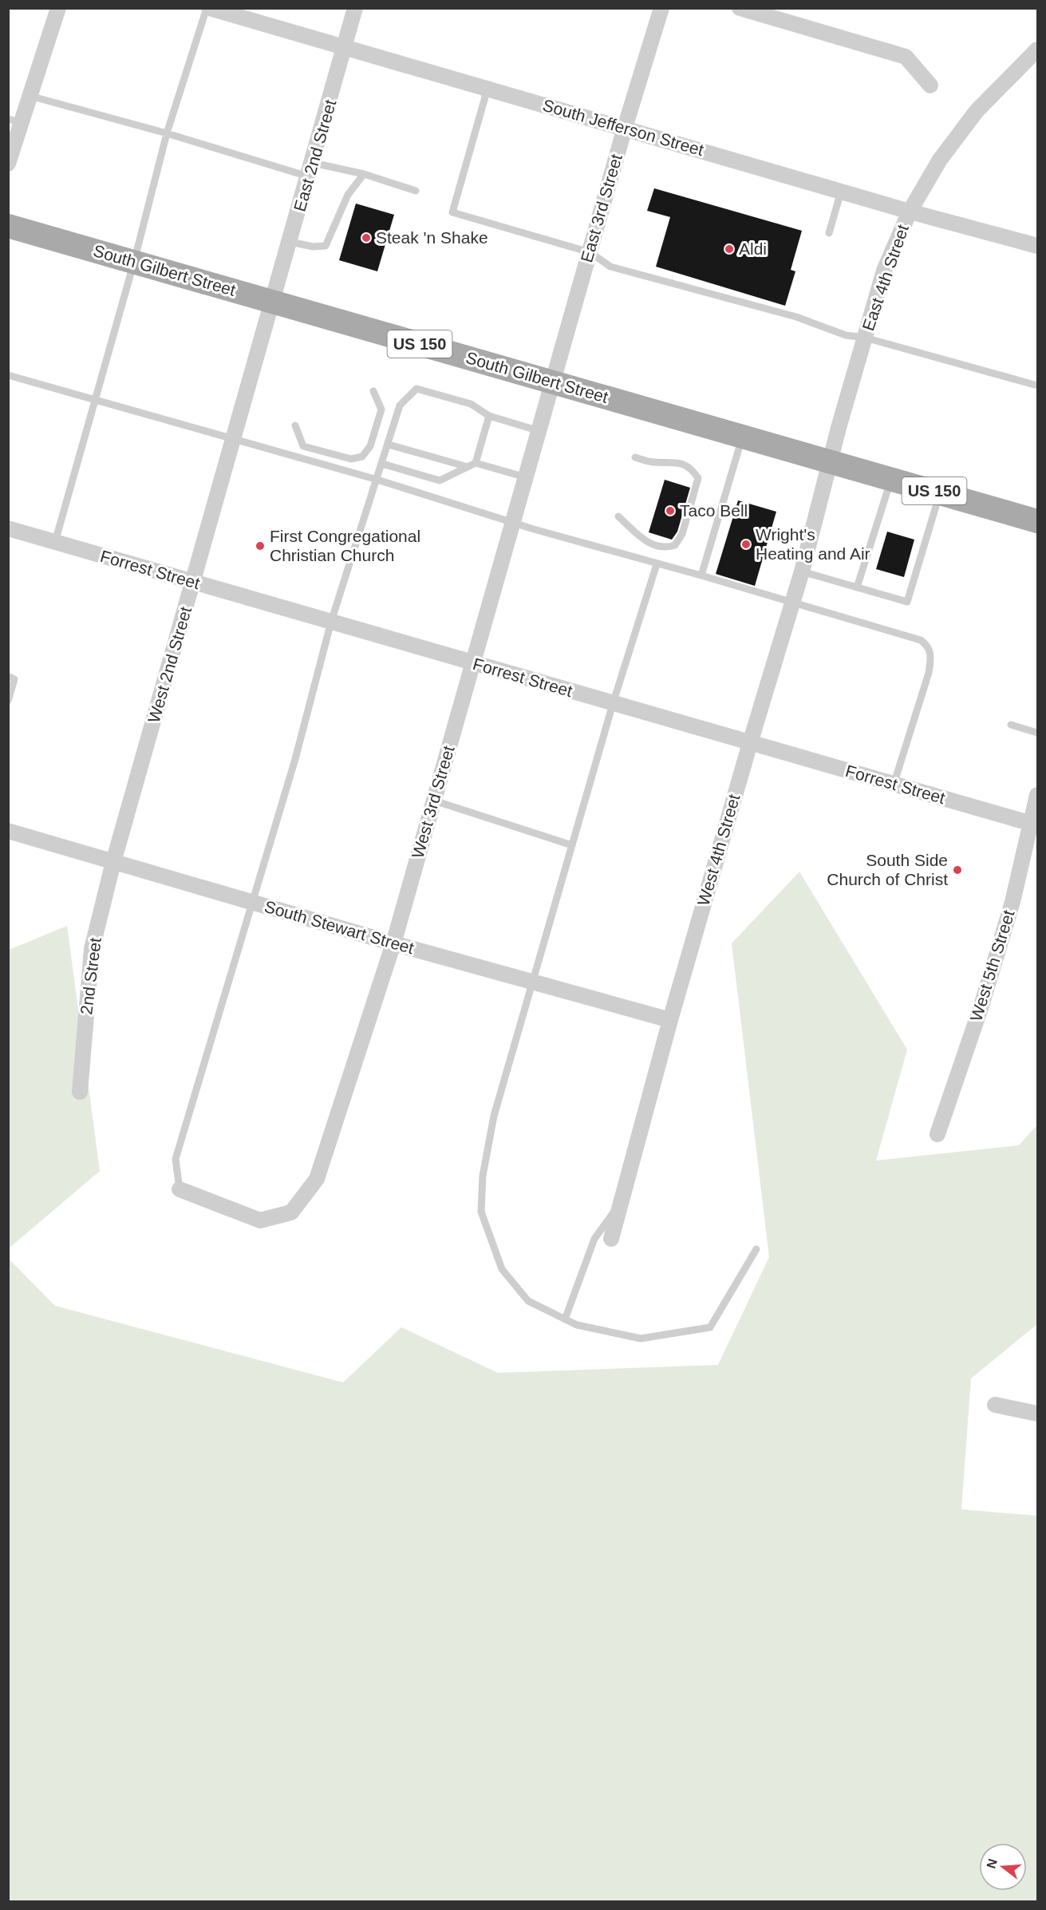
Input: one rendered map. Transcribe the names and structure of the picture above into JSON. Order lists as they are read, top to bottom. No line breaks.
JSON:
{"streets":{"main road":["South Gilbert Street","US 150"],"street":["South Jefferson Street","East 2nd Street","East 3rd Street","East 4th Street","Forrest Street","West 2nd Street","West 3rd Street","West 4th Street","South Stewart Street","West 5th Street","2nd Street"]},"crossings":[["South Jefferson Street","East 2nd Street"],["South Jefferson Street","East 3rd Street"],["South Jefferson Street","East 4th Street"],["East 2nd Street","South Gilbert Street"],["East 2nd Street","West 2nd Street"],["East 3rd Street","South Gilbert Street"],["East 3rd Street","West 3rd Street"],["South Gilbert Street","East 4th Street"],["South Gilbert Street","West 2nd Street"],["South Gilbert Street","West 3rd Street"],["South Gilbert Street","West 4th Street"],["East 4th Street","West 4th Street"],["Forrest Street","West 2nd Street"],["Forrest Street","West 3rd Street"],["Forrest Street","West 4th Street"],["Forrest Street","West 5th Street"],["West 2nd Street","South Stewart Street"],["West 2nd Street","2nd Street"],["West 3rd Street","South Stewart Street"],["West 4th Street","South Stewart Street"],["South Stewart Street","2nd Street"]],"places":["Steak 'n Shake","Aldi","Taco Bell","Wright's Heating and Air","First Congregational Christian Church","South Side Church of Christ"],"north":"left"}
